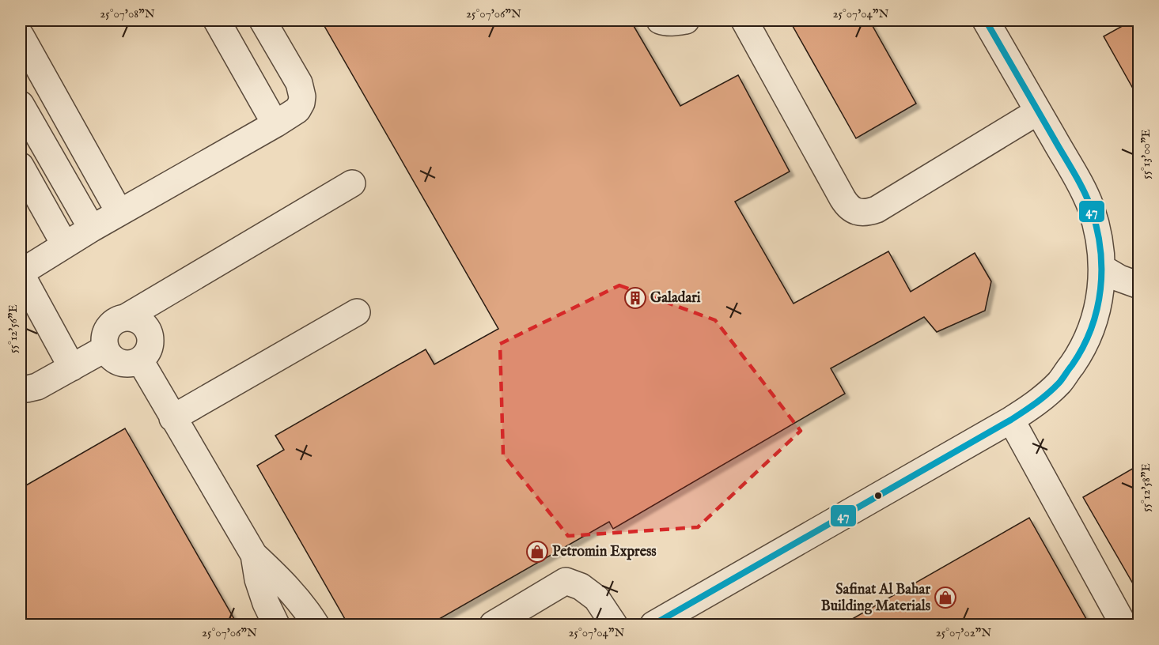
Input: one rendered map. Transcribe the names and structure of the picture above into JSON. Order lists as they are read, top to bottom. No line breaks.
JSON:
{"places":{"building":["Galadari"],"shop":["Petromin Express","Safinat Al Bahar Building Materials"]},"lines":["transit line 47"],"coordinates":["25°07'08\"N","25°07'06\"N","25°07'04\"N","55°13'00\"E","55°12'56\"E","55°12'58\"E","25°07'02\"N"]}
